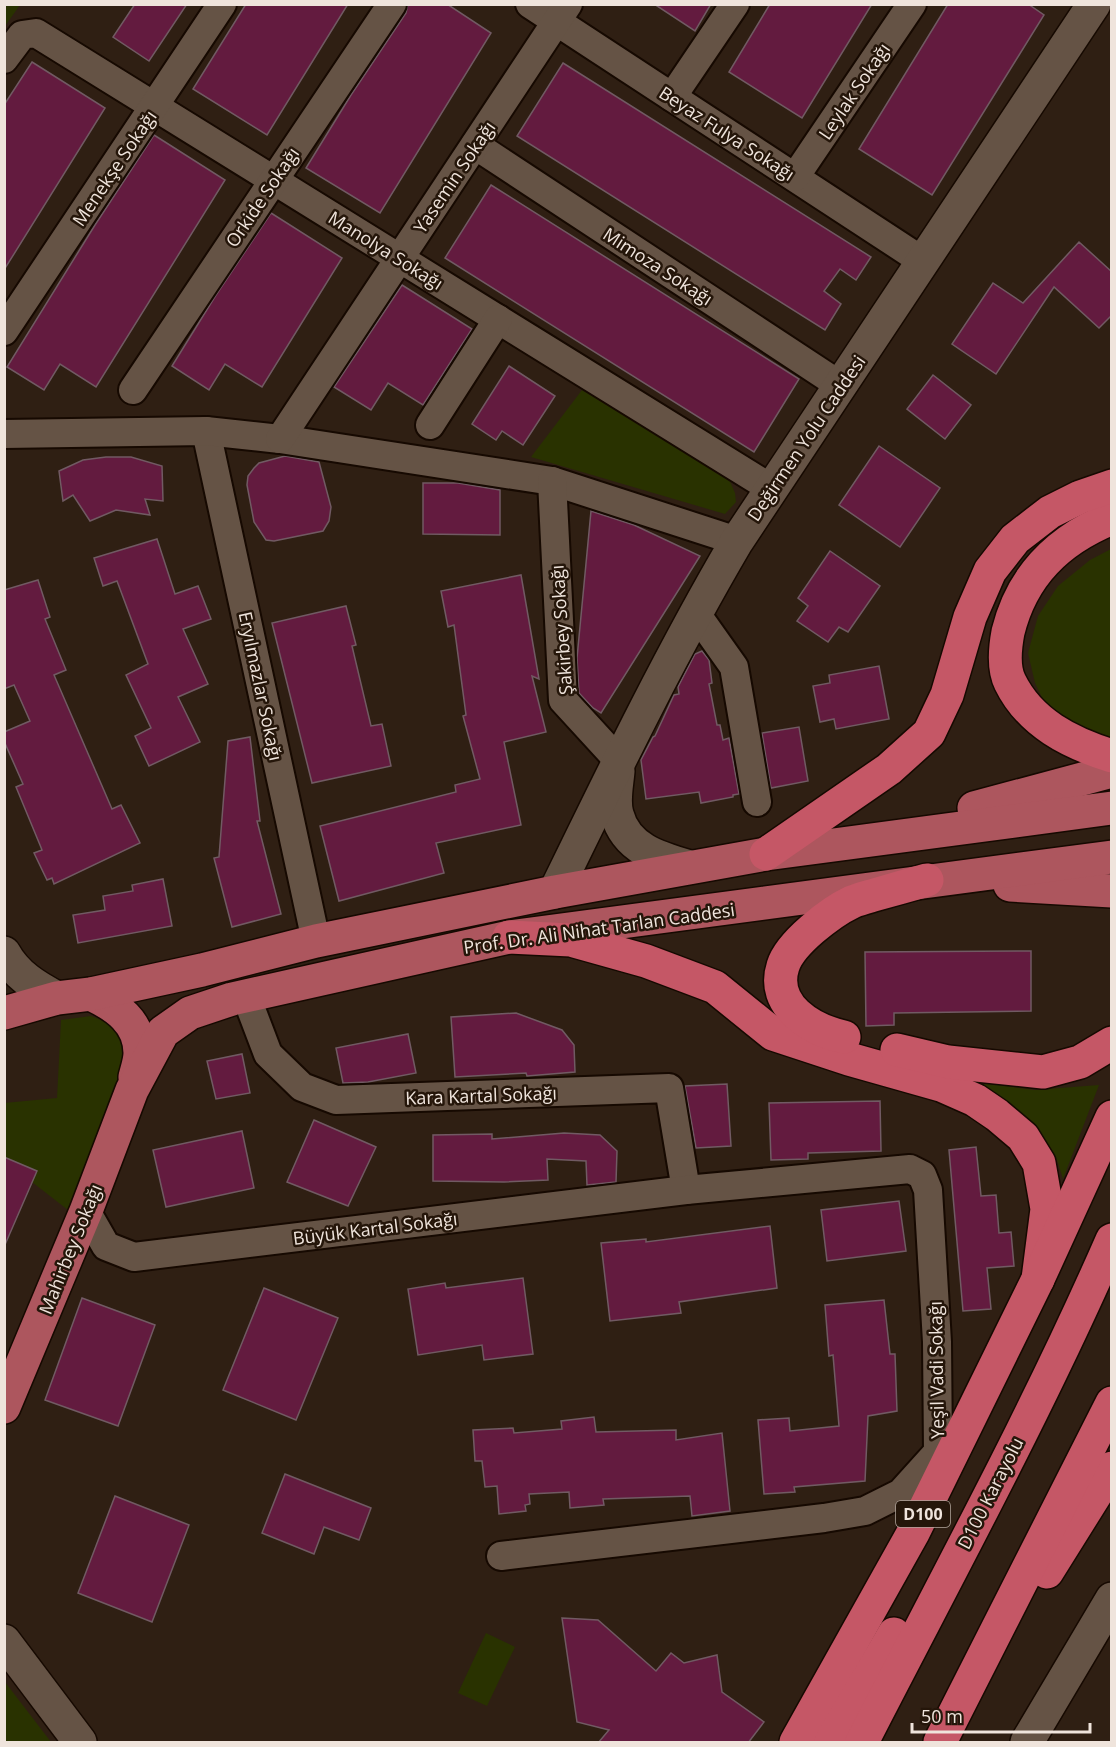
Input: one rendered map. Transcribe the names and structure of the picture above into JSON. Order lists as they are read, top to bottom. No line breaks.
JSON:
{"streets":{"highway":["D100 Karayolu","D100"],"main road":["Prof. Dr. Ali Nihat Tarlan Caddesi","Mahirbey Sokağı"],"street":["Leylak Sokağı","Beyaz Fulya Sokağı","Menekşe Sokağı","Yasemin Sokağı","Orkide Sokağı","Manolya Sokağı","Mimoza Sokağı","Değirmen Yolu Caddesi","Şakirbey Sokağı","Eryılmazlar Sokağı","Kara Kartal Sokağı","Büyük Kartal Sokağı","Yeşil Vadi Sokağı"]},"crossings":[["Leylak Sokağı","Beyaz Fulya Sokağı"],["Beyaz Fulya Sokağı","Yasemin Sokağı"],["Beyaz Fulya Sokağı","Değirmen Yolu Caddesi"],["Menekşe Sokağı","Manolya Sokağı"],["Yasemin Sokağı","Manolya Sokağı"],["Yasemin Sokağı","Mimoza Sokağı"],["Orkide Sokağı","Manolya Sokağı"],["Manolya Sokağı","Değirmen Yolu Caddesi"],["Mimoza Sokağı","Değirmen Yolu Caddesi"],["Değirmen Yolu Caddesi","Şakirbey Sokağı"],["Değirmen Yolu Caddesi","Prof. Dr. Ali Nihat Tarlan Caddesi"],["Eryılmazlar Sokağı","Prof. Dr. Ali Nihat Tarlan Caddesi"],["Prof. Dr. Ali Nihat Tarlan Caddesi","Kara Kartal Sokağı"],["Prof. Dr. Ali Nihat Tarlan Caddesi","Mahirbey Sokağı"],["Kara Kartal Sokağı","Büyük Kartal Sokağı"],["Kara Kartal Sokağı","Yeşil Vadi Sokağı"],["Büyük Kartal Sokağı","Mahirbey Sokağı"],["Büyük Kartal Sokağı","Yeşil Vadi Sokağı"],["Yeşil Vadi Sokağı","D100"]],"scale_bar":"50 m"}
